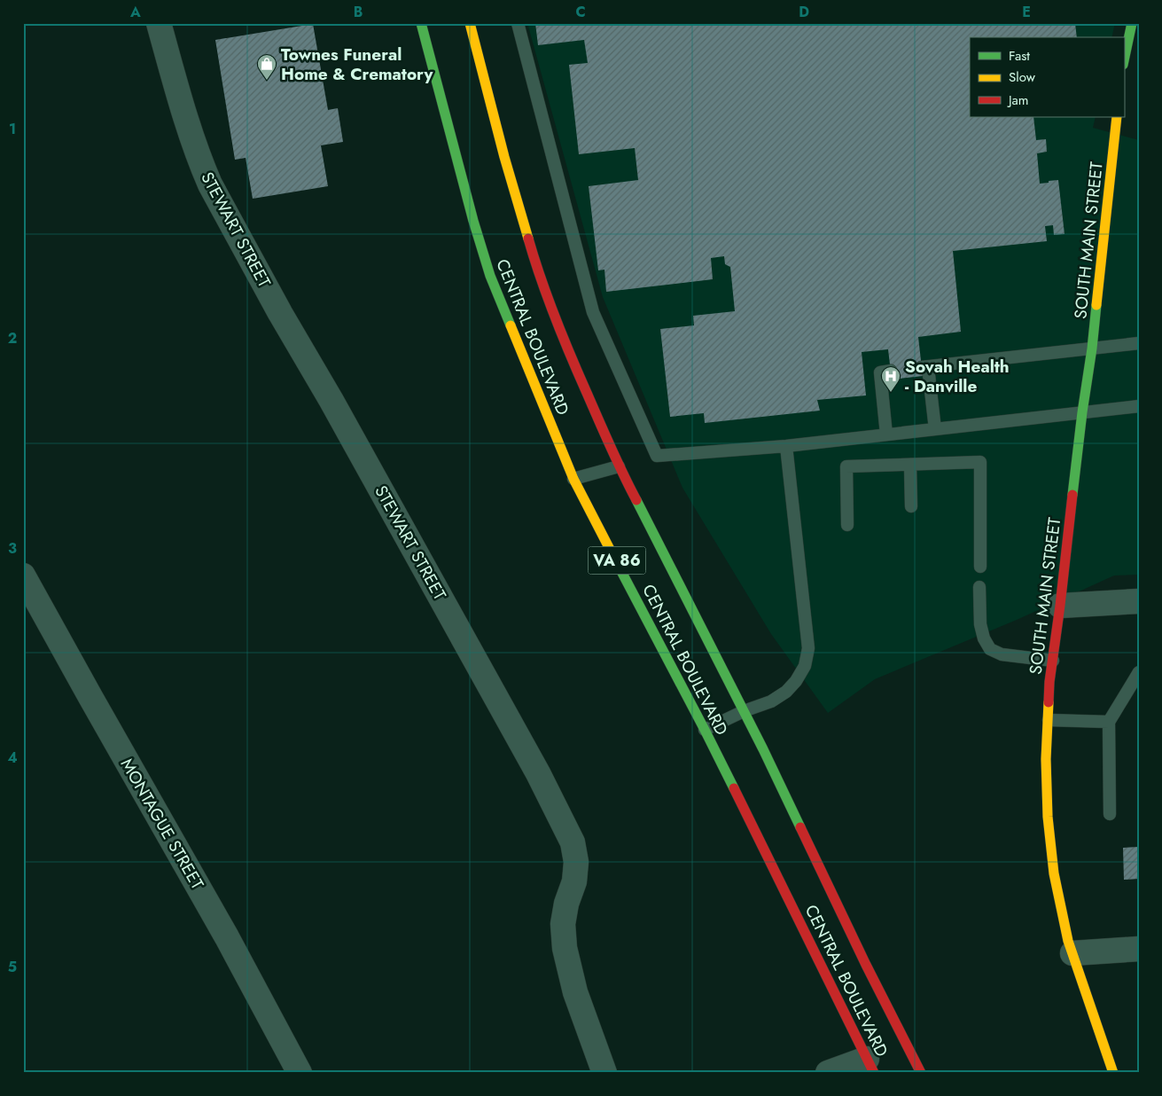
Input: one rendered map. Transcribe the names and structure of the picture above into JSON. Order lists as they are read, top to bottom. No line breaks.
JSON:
{"streets":{"main road":["SOUTH MAIN STREET","CENTRAL BOULEVARD","VA 86"],"street":["STEWART STREET","MONTAGUE STREET"]},"places":{"shop":["Townes Funeral Home & Crematory"],"hospital":["Sovah Health - Danville"]},"legend":["Fast","Slow","Jam"],"grid":{"columns":["A","B","C","D","E"],"rows":["1","2","3","4","5"]}}
